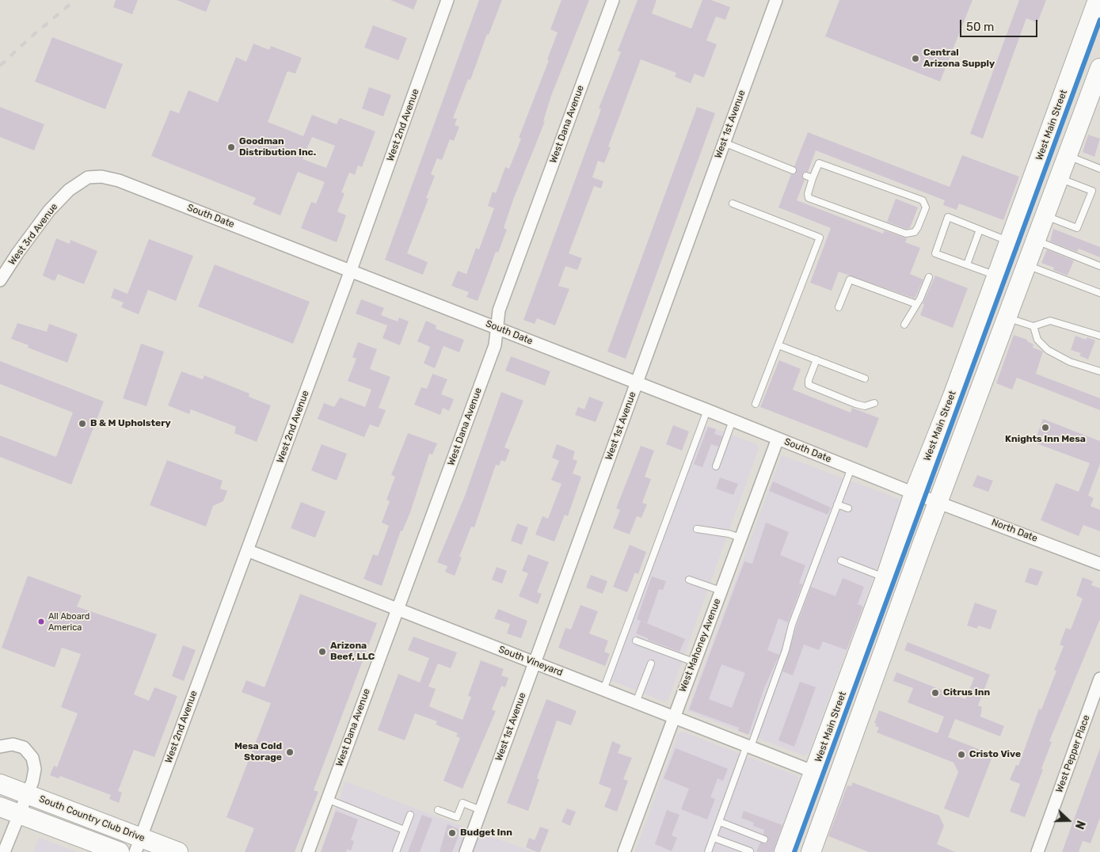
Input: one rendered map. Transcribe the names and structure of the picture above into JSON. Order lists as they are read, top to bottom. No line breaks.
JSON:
{"streets":{"main road":["West Main Street","South Country Club Drive"],"street":["West Dana Avenue","West 1st Avenue","West 2nd Avenue","South Date","West 3rd Avenue","North Date","West Mahoney Avenue","South Vineyard","West Pepper Place"]},"crossings":[["West Dana Avenue","South Date"],["West Dana Avenue","South Vineyard"],["West 1st Avenue","South Date"],["West 1st Avenue","South Vineyard"],["West 2nd Avenue","South Date"],["West 2nd Avenue","South Vineyard"],["West 2nd Avenue","South Country Club Drive"],["West Main Street","South Date"],["West Main Street","North Date"],["West Main Street","South Vineyard"],["South Date","West 3rd Avenue"],["South Date","North Date"],["South Date","West Mahoney Avenue"],["West Mahoney Avenue","South Vineyard"]],"places":["Central Arizona Supply","Goodman Distribution Inc.","B & M Upholstery","Knights Inn Mesa","All Aboard America","Arizona Beef, LLC","Citrus Inn","Mesa Cold Storage","Cristo Vive","Budget Inn"],"scale_bar":"50 m","north":"right"}
